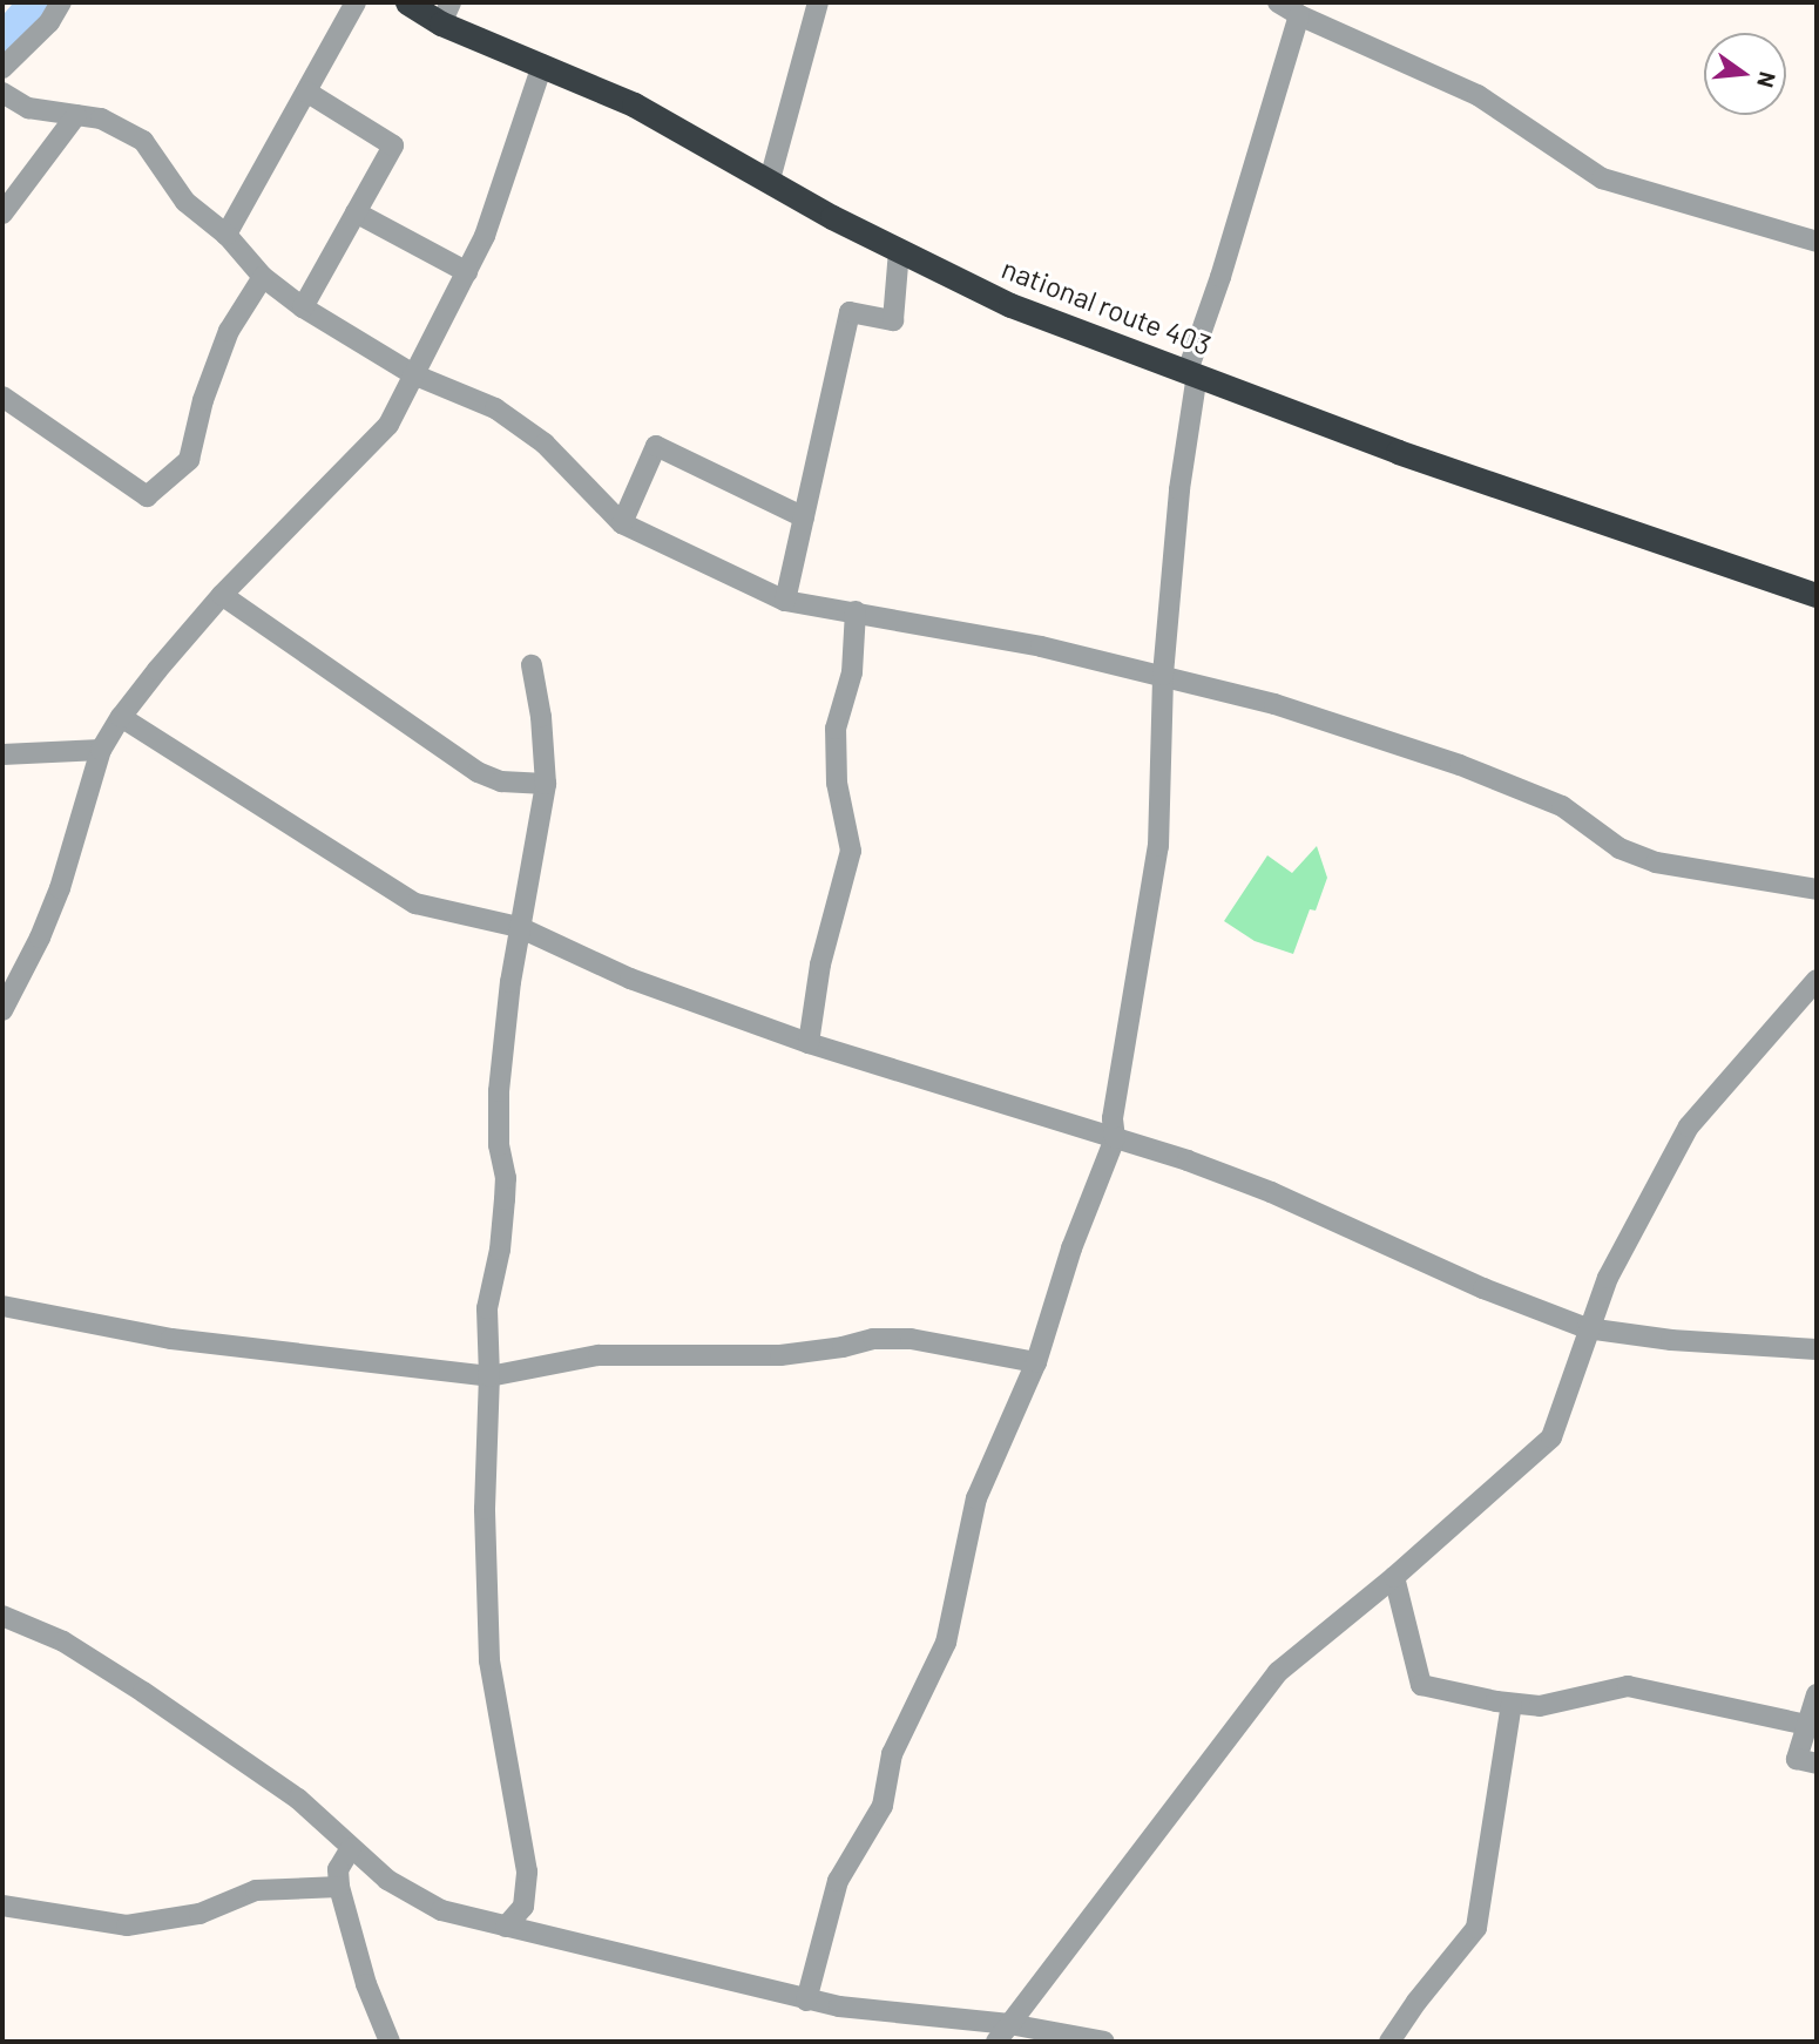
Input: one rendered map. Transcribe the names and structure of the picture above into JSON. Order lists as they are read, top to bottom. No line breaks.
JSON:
{"streets":{"highway":["national route 403"]},"north":"right"}
